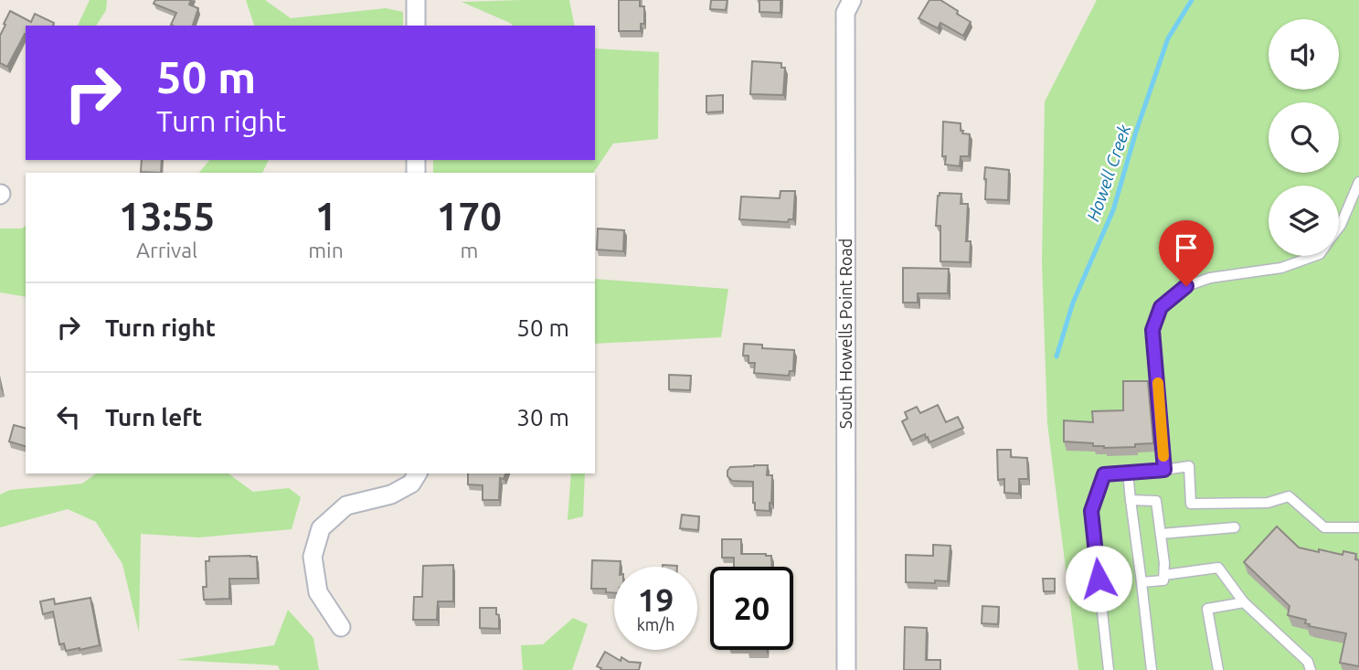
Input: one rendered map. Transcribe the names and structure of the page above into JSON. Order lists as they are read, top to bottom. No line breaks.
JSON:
{"streets":{"street":["South Howells Point Road"]},"water":["Howell Creek"],"page":{"turn":["50 m","Turn right"],"eta":["13:55","Arrival","1","min","170","m"],"list":[{"name":"Turn right","value":"50 m"},{"name":"Turn left","value":"30 m"}],"speed":"19 km/h","limit":"20"}}
